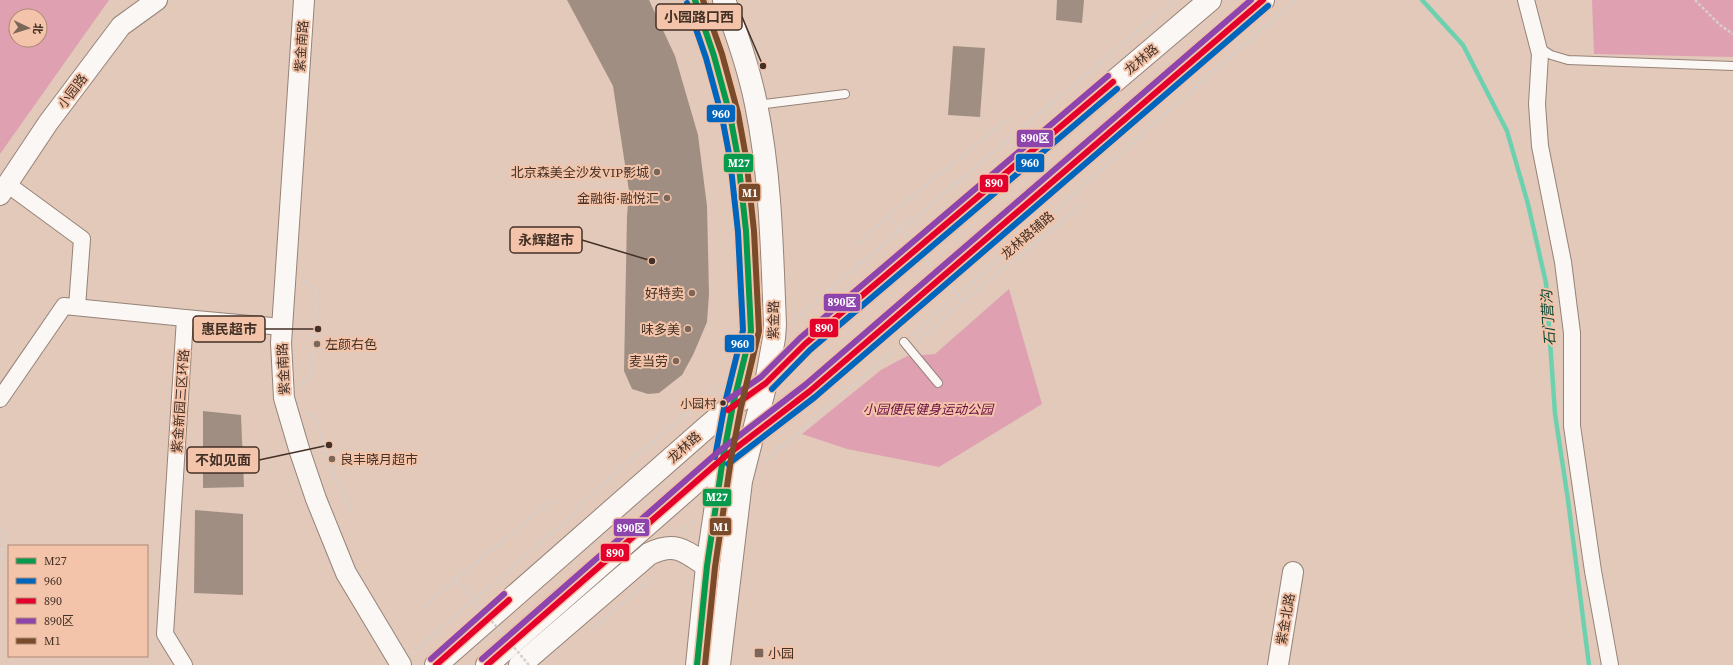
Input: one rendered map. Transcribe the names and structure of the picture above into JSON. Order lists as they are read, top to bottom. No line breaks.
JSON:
{"streets":{"main road":["龙林路","紫金路"],"street":["紫金南路","小园路","紫金新园三区环路","紫金北路"],"path":["龙林路辅路"]},"crossings":[["紫金南路","龙林路"],["龙林路","紫金路"]],"water":["石门营沟"],"parks":["小园便民健身运动公园"],"places":{"other":["小园路口西","北京森美全沙发VIP影城","金融街·融悦汇","永辉超市","好特卖","惠民超市","味多美","左颜右色","麦当劳","小园村","不如见面","良丰晓月超市"],"transit":["小园"]},"lines":["transit line M27","transit line 890","transit line 890区","transit line M1","transit line 960"],"legend":["M27","960","890","890区","M1"],"north":"right"}
